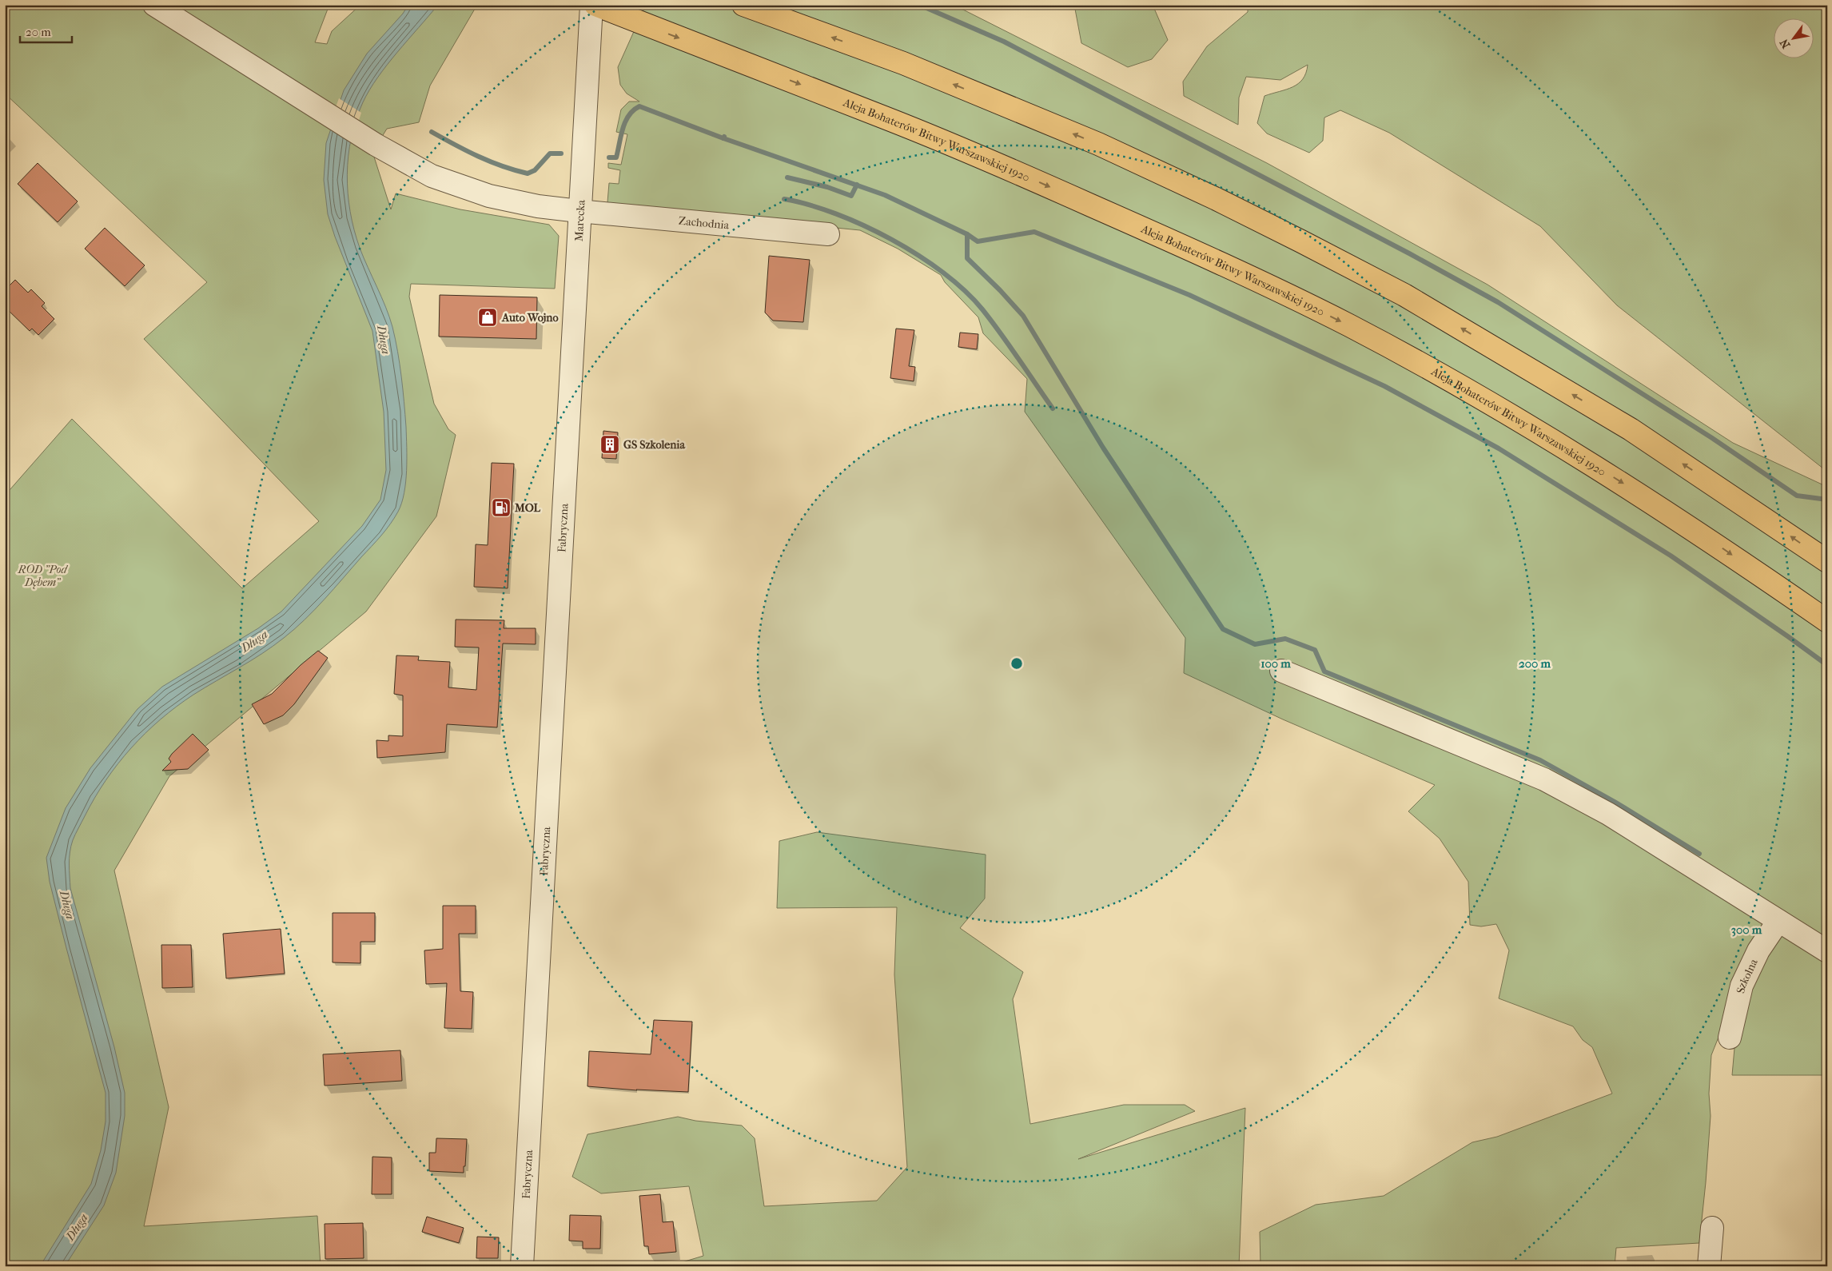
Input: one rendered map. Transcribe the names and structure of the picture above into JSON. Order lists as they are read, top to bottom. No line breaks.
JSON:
{"streets":{"highway":["Aleja Bohaterów Bitwy Warszawskiej 1920"],"street":["Marecka","Zachodnia","Fabryczna","Szkolna"]},"crossings":[["Marecka","Zachodnia"],["Marecka","Fabryczna"]],"water":["Długa"],"parks":["ROD \"Pod Dębem\""],"places":{"shop":["Auto Wojno"],"building":["GS Szkolenia"],"fuel station":["MOL"]},"scale_bar":"20 m","north":"bottom left","rings":["100 m","200 m","300 m"]}
